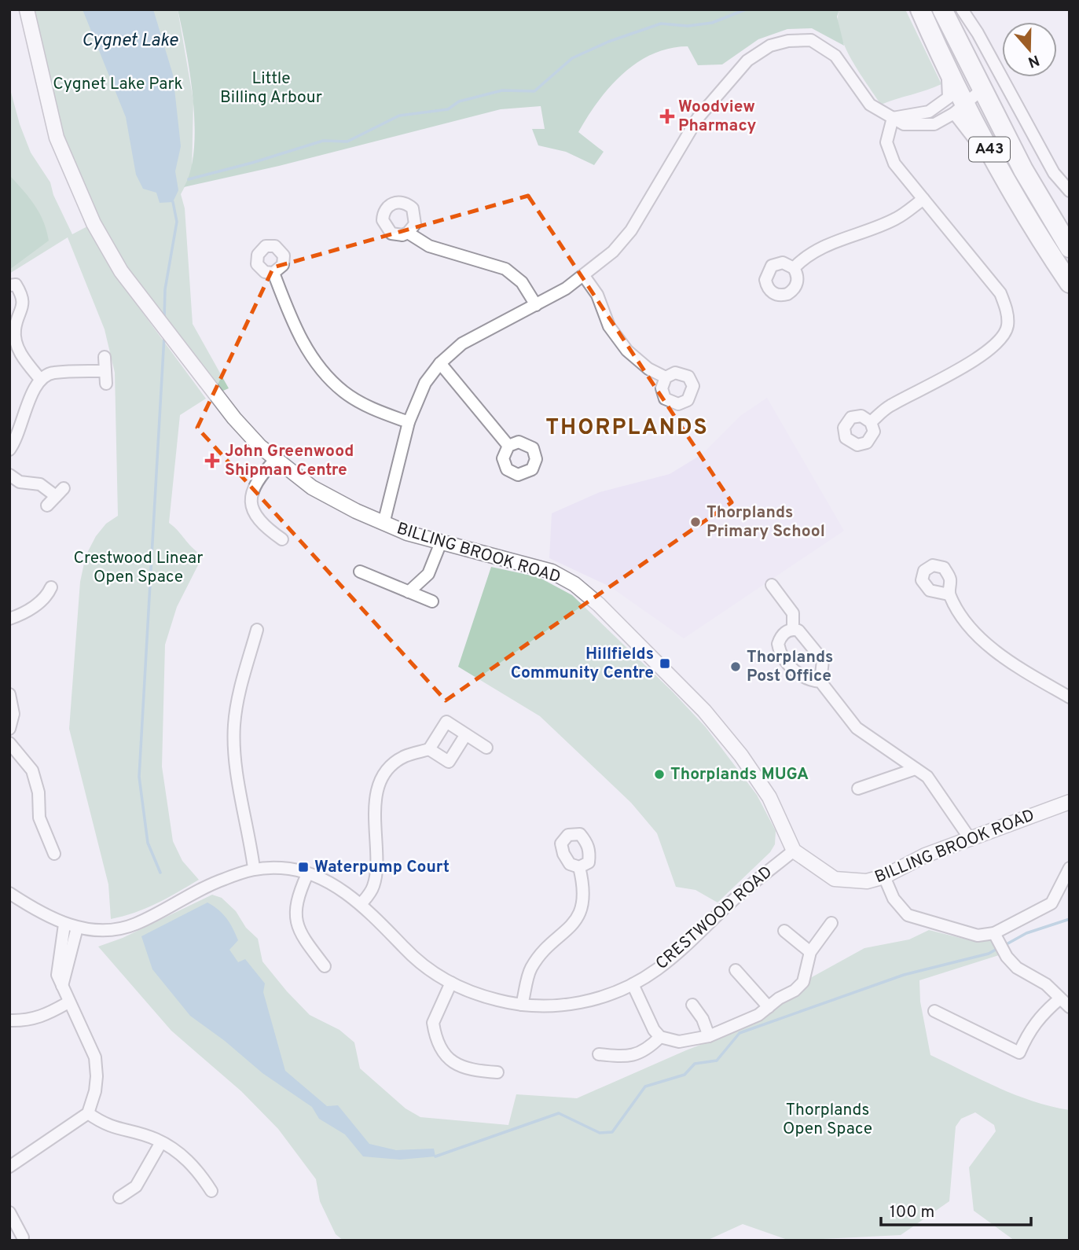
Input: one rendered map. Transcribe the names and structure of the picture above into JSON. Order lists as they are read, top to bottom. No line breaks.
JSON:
{"streets":{"highway":["A43"],"street":["BILLING BROOK ROAD","CRESTWOOD ROAD"]},"crossings":[["BILLING BROOK ROAD","CRESTWOOD ROAD"]],"districts":["THORPLANDS"],"water":["Cygnet Lake"],"parks":["Little Billing Arbour","Cygnet Lake Park","Crestwood Linear Open Space","Thorplands Open Space"],"places":{"health":["Woodview Pharmacy","John Greenwood Shipman Centre"],"other":["Thorplands Primary School","Thorplands Post Office","Thorplands MUGA"],"transit":["Hillfields Community Centre","Waterpump Court"]},"scale_bar":"100 m","north":"bottom"}
